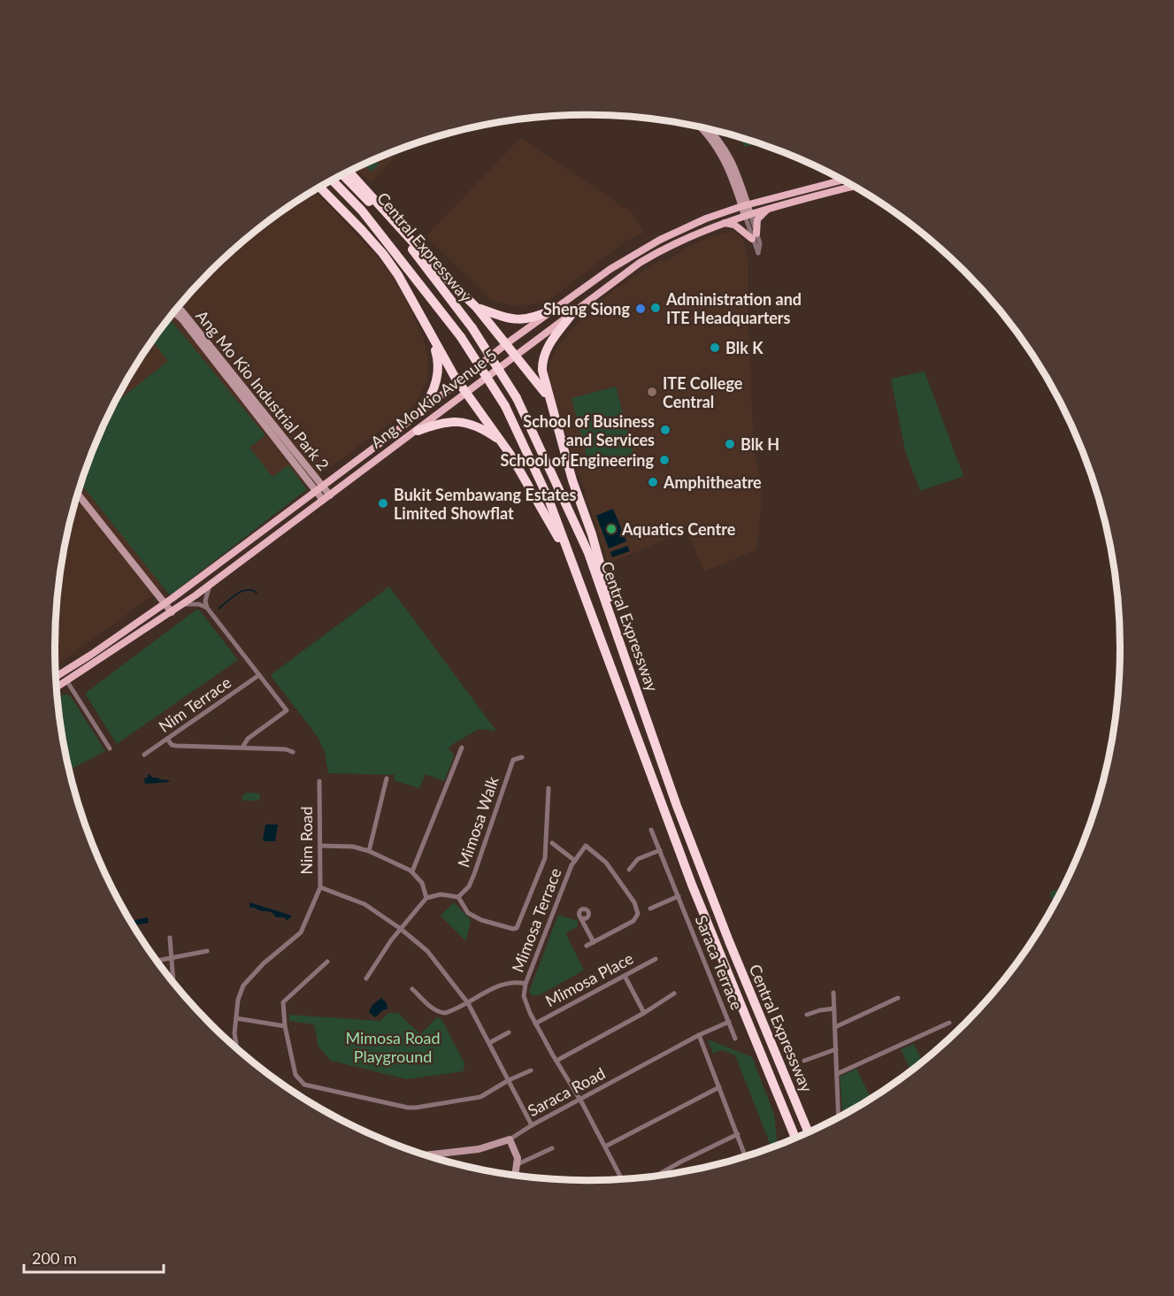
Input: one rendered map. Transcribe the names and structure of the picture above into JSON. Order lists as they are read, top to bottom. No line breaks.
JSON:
{"streets":{"highway":["Central Expressway"],"main road":["Ang Mo Kio Avenue 5"],"street":["Ang Mo Kio Industrial Park 2","Nim Terrace","Mimosa Walk","Nim Road","Mimosa Terrace","Saraca Terrace","Mimosa Place","Saraca Road"]},"crossings":[["Ang Mo Kio Industrial Park 2","Ang Mo Kio Avenue 5"],["Mimosa Terrace","Mimosa Place"],["Mimosa Terrace","Saraca Road"],["Saraca Terrace","Saraca Road"]],"parks":["Mimosa Road Playground"],"places":["Administration and ITE Headquarters","Sheng Siong","Blk K","ITE College Central","School of Business and Services","Blk H","School of Engineering","Amphitheatre","Bukit Sembawang Estates Limited Showflat","Aquatics Centre"],"scale_bar":"200 m"}
